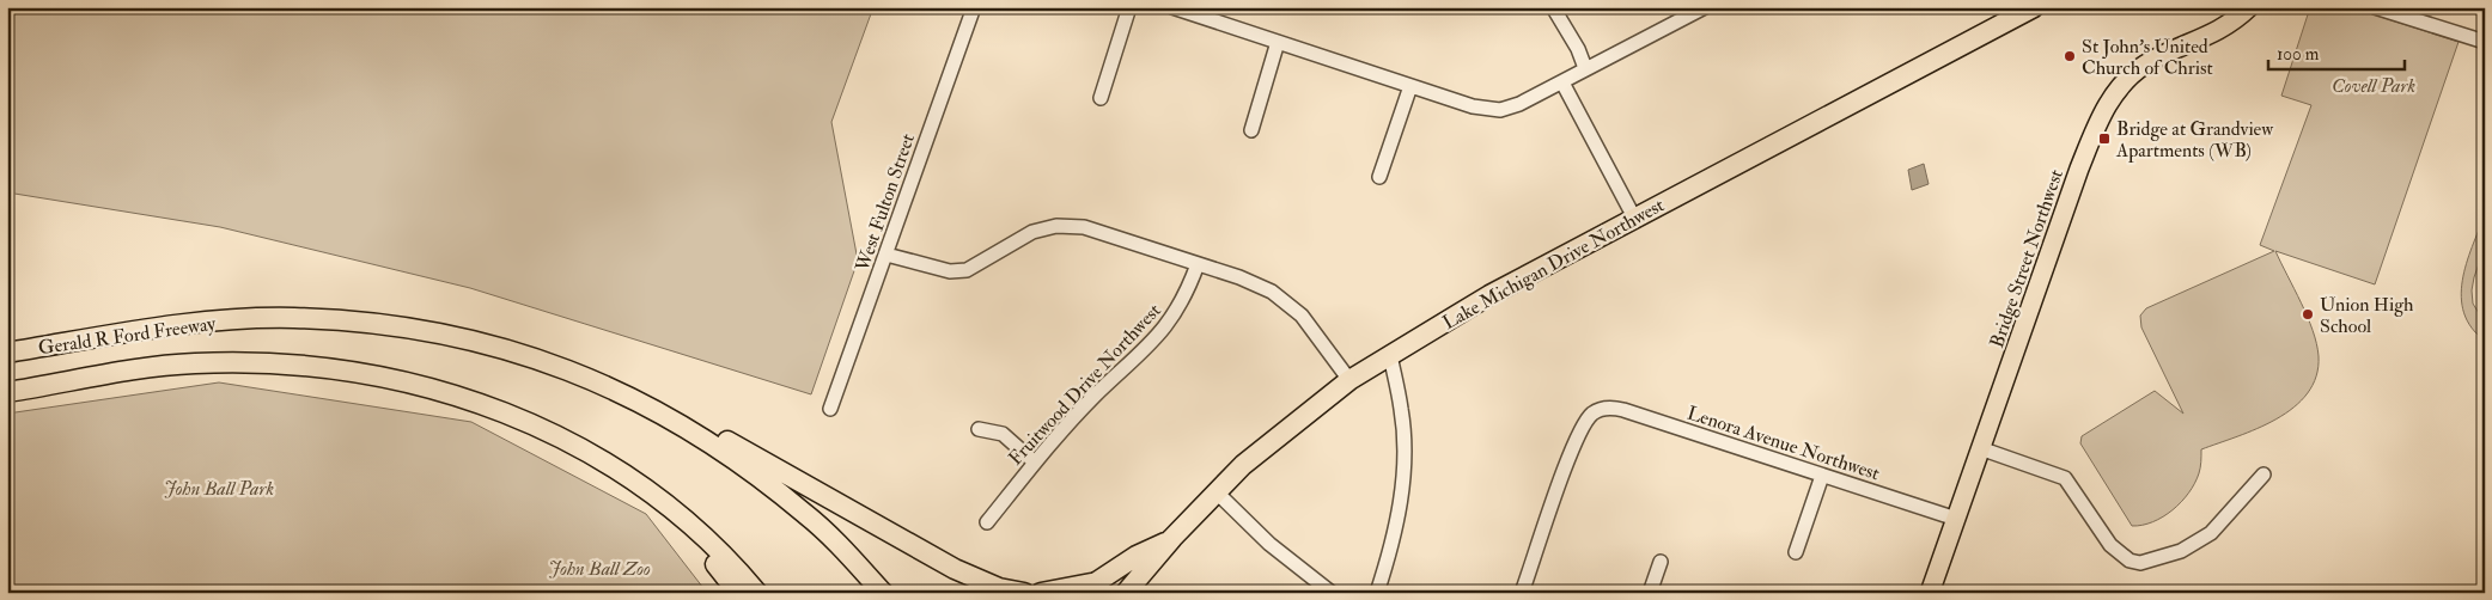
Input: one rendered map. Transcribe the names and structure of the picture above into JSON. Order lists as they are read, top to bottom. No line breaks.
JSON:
{"streets":{"highway":["Lake Michigan Drive Northwest","Gerald R Ford Freeway"],"main road":["Bridge Street Northwest"],"street":["West Fulton Street","Fruitwood Drive Northwest","Lenora Avenue Northwest"]},"crossings":[["Bridge Street Northwest","Lenora Avenue Northwest"]],"parks":["Covell Park","John Ball Park","John Ball Zoo"],"places":{"other":["St John's United Church of Christ","Union High School"],"transit":["Bridge at Grandview Apartments (WB)"]},"scale_bar":"100 m"}
